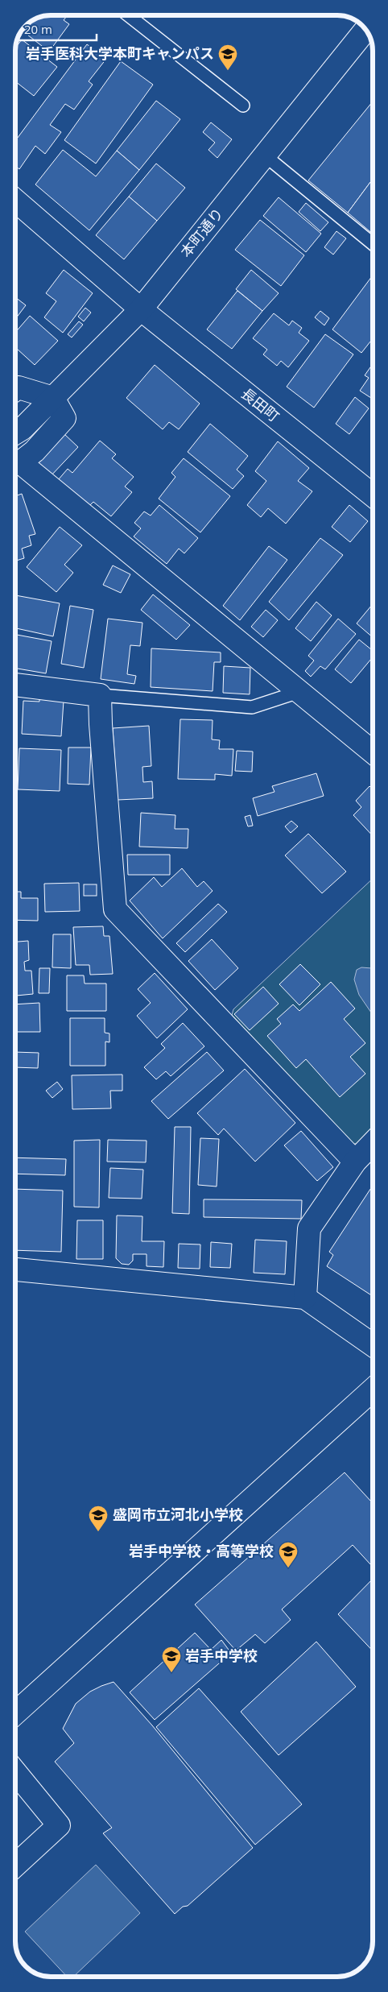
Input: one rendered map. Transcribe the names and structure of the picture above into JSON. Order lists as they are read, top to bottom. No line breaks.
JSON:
{"streets":{"street":["本町通り","長田町"]},"crossings":[["本町通り","長田町"]],"places":{"school or university":["岩手医科大学本町キャンパス","盛岡市立河北小学校","岩手中学校・高等学校","岩手中学校"]},"scale_bar":"20 m"}
